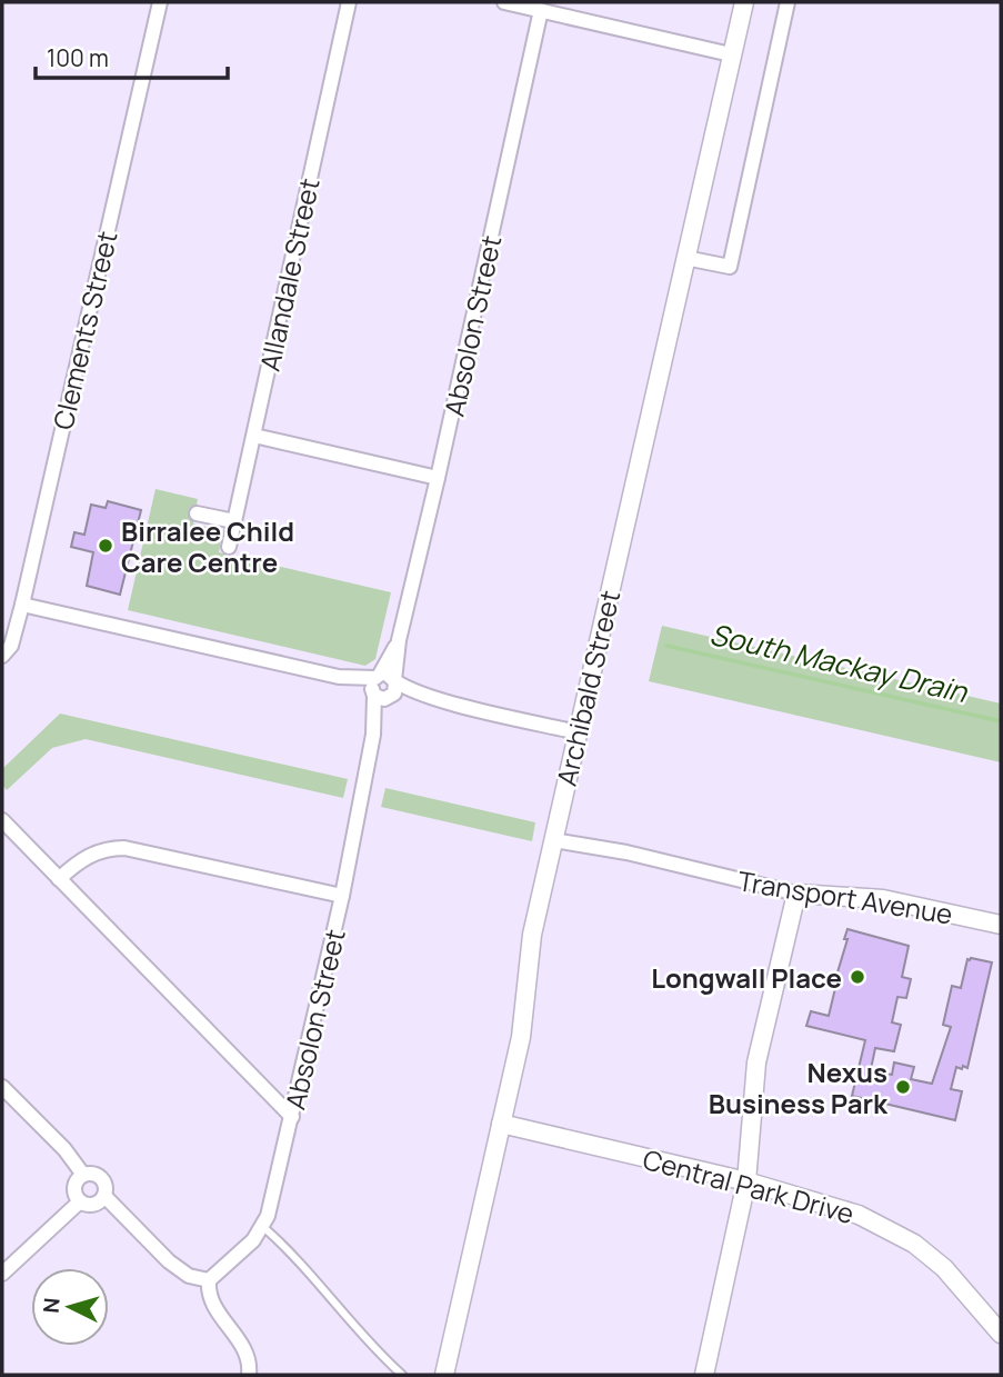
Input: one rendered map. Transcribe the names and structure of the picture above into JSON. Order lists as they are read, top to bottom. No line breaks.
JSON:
{"streets":{"street":["Allandale Street","Absolon Street","Clements Street","Archibald Street","Transport Avenue","Central Park Drive"]},"crossings":[["Archibald Street","Transport Avenue"],["Archibald Street","Central Park Drive"]],"water":["South Mackay Drain"],"places":["Birralee Child Care Centre","Longwall Place","Nexus Business Park"],"scale_bar":"100 m","north":"left"}
